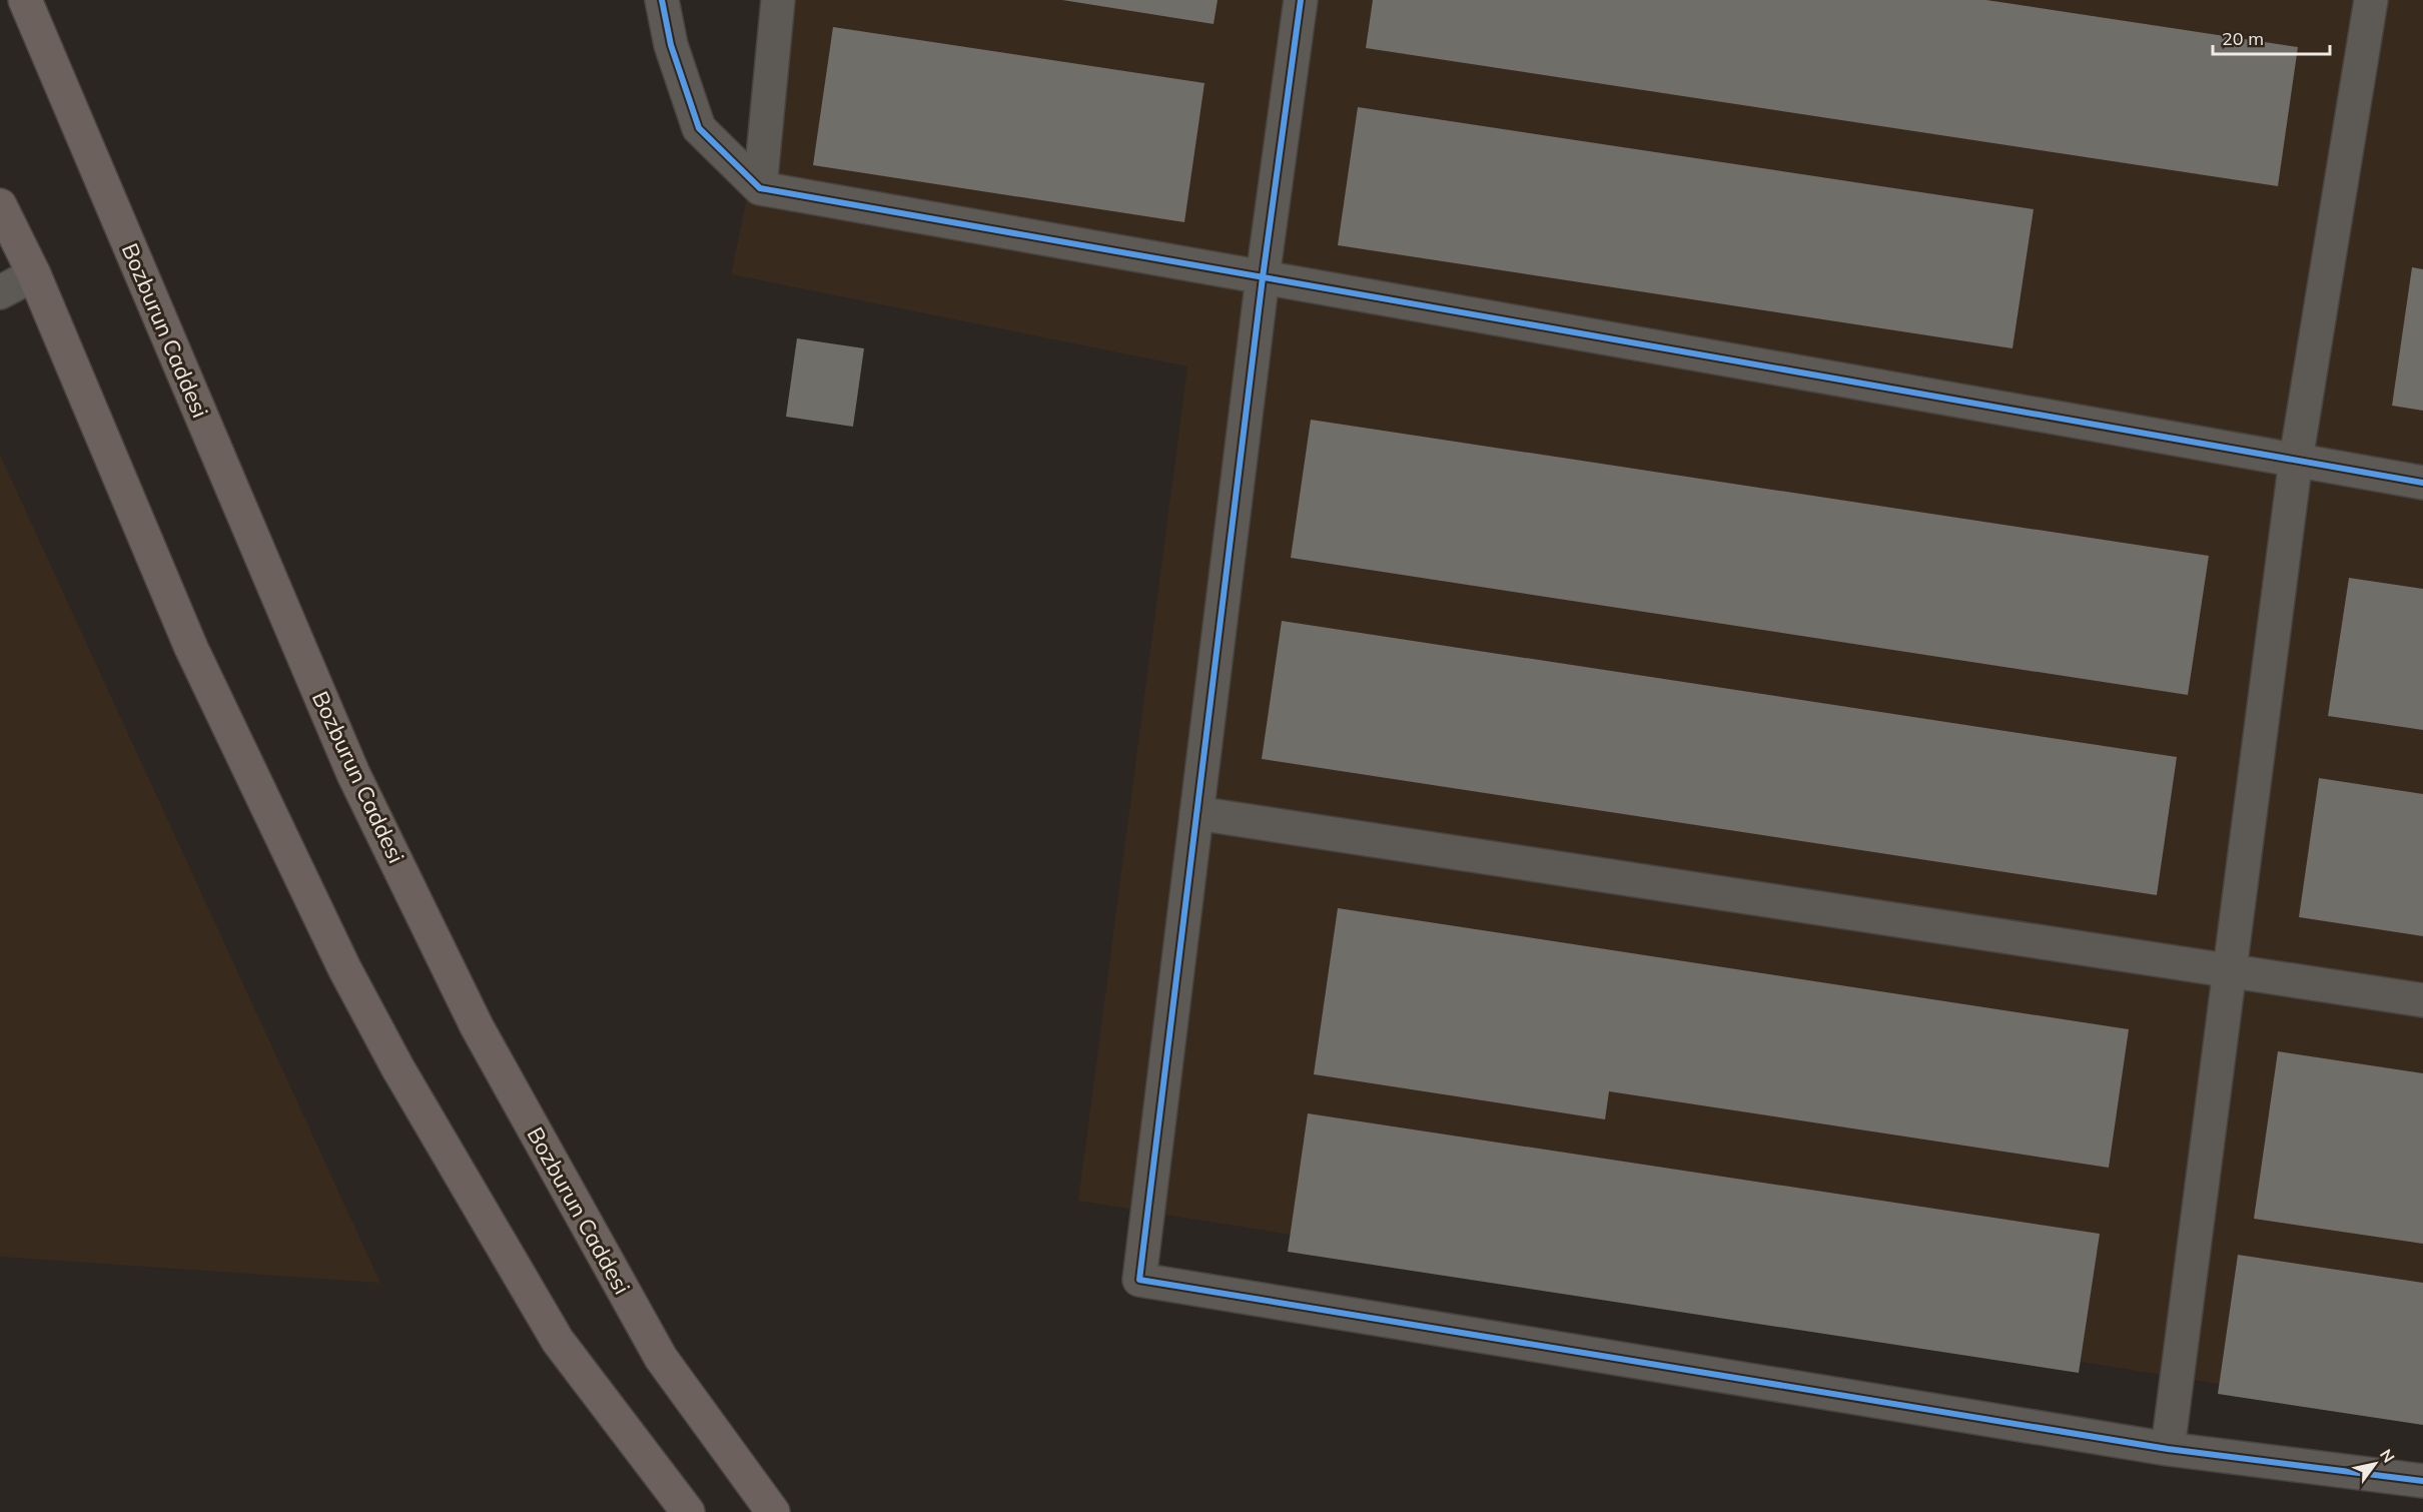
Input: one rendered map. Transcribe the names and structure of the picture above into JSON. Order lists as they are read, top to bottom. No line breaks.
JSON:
{"streets":{"main road":["Bozburun Caddesi"]},"scale_bar":"20 m","north":"top right"}
